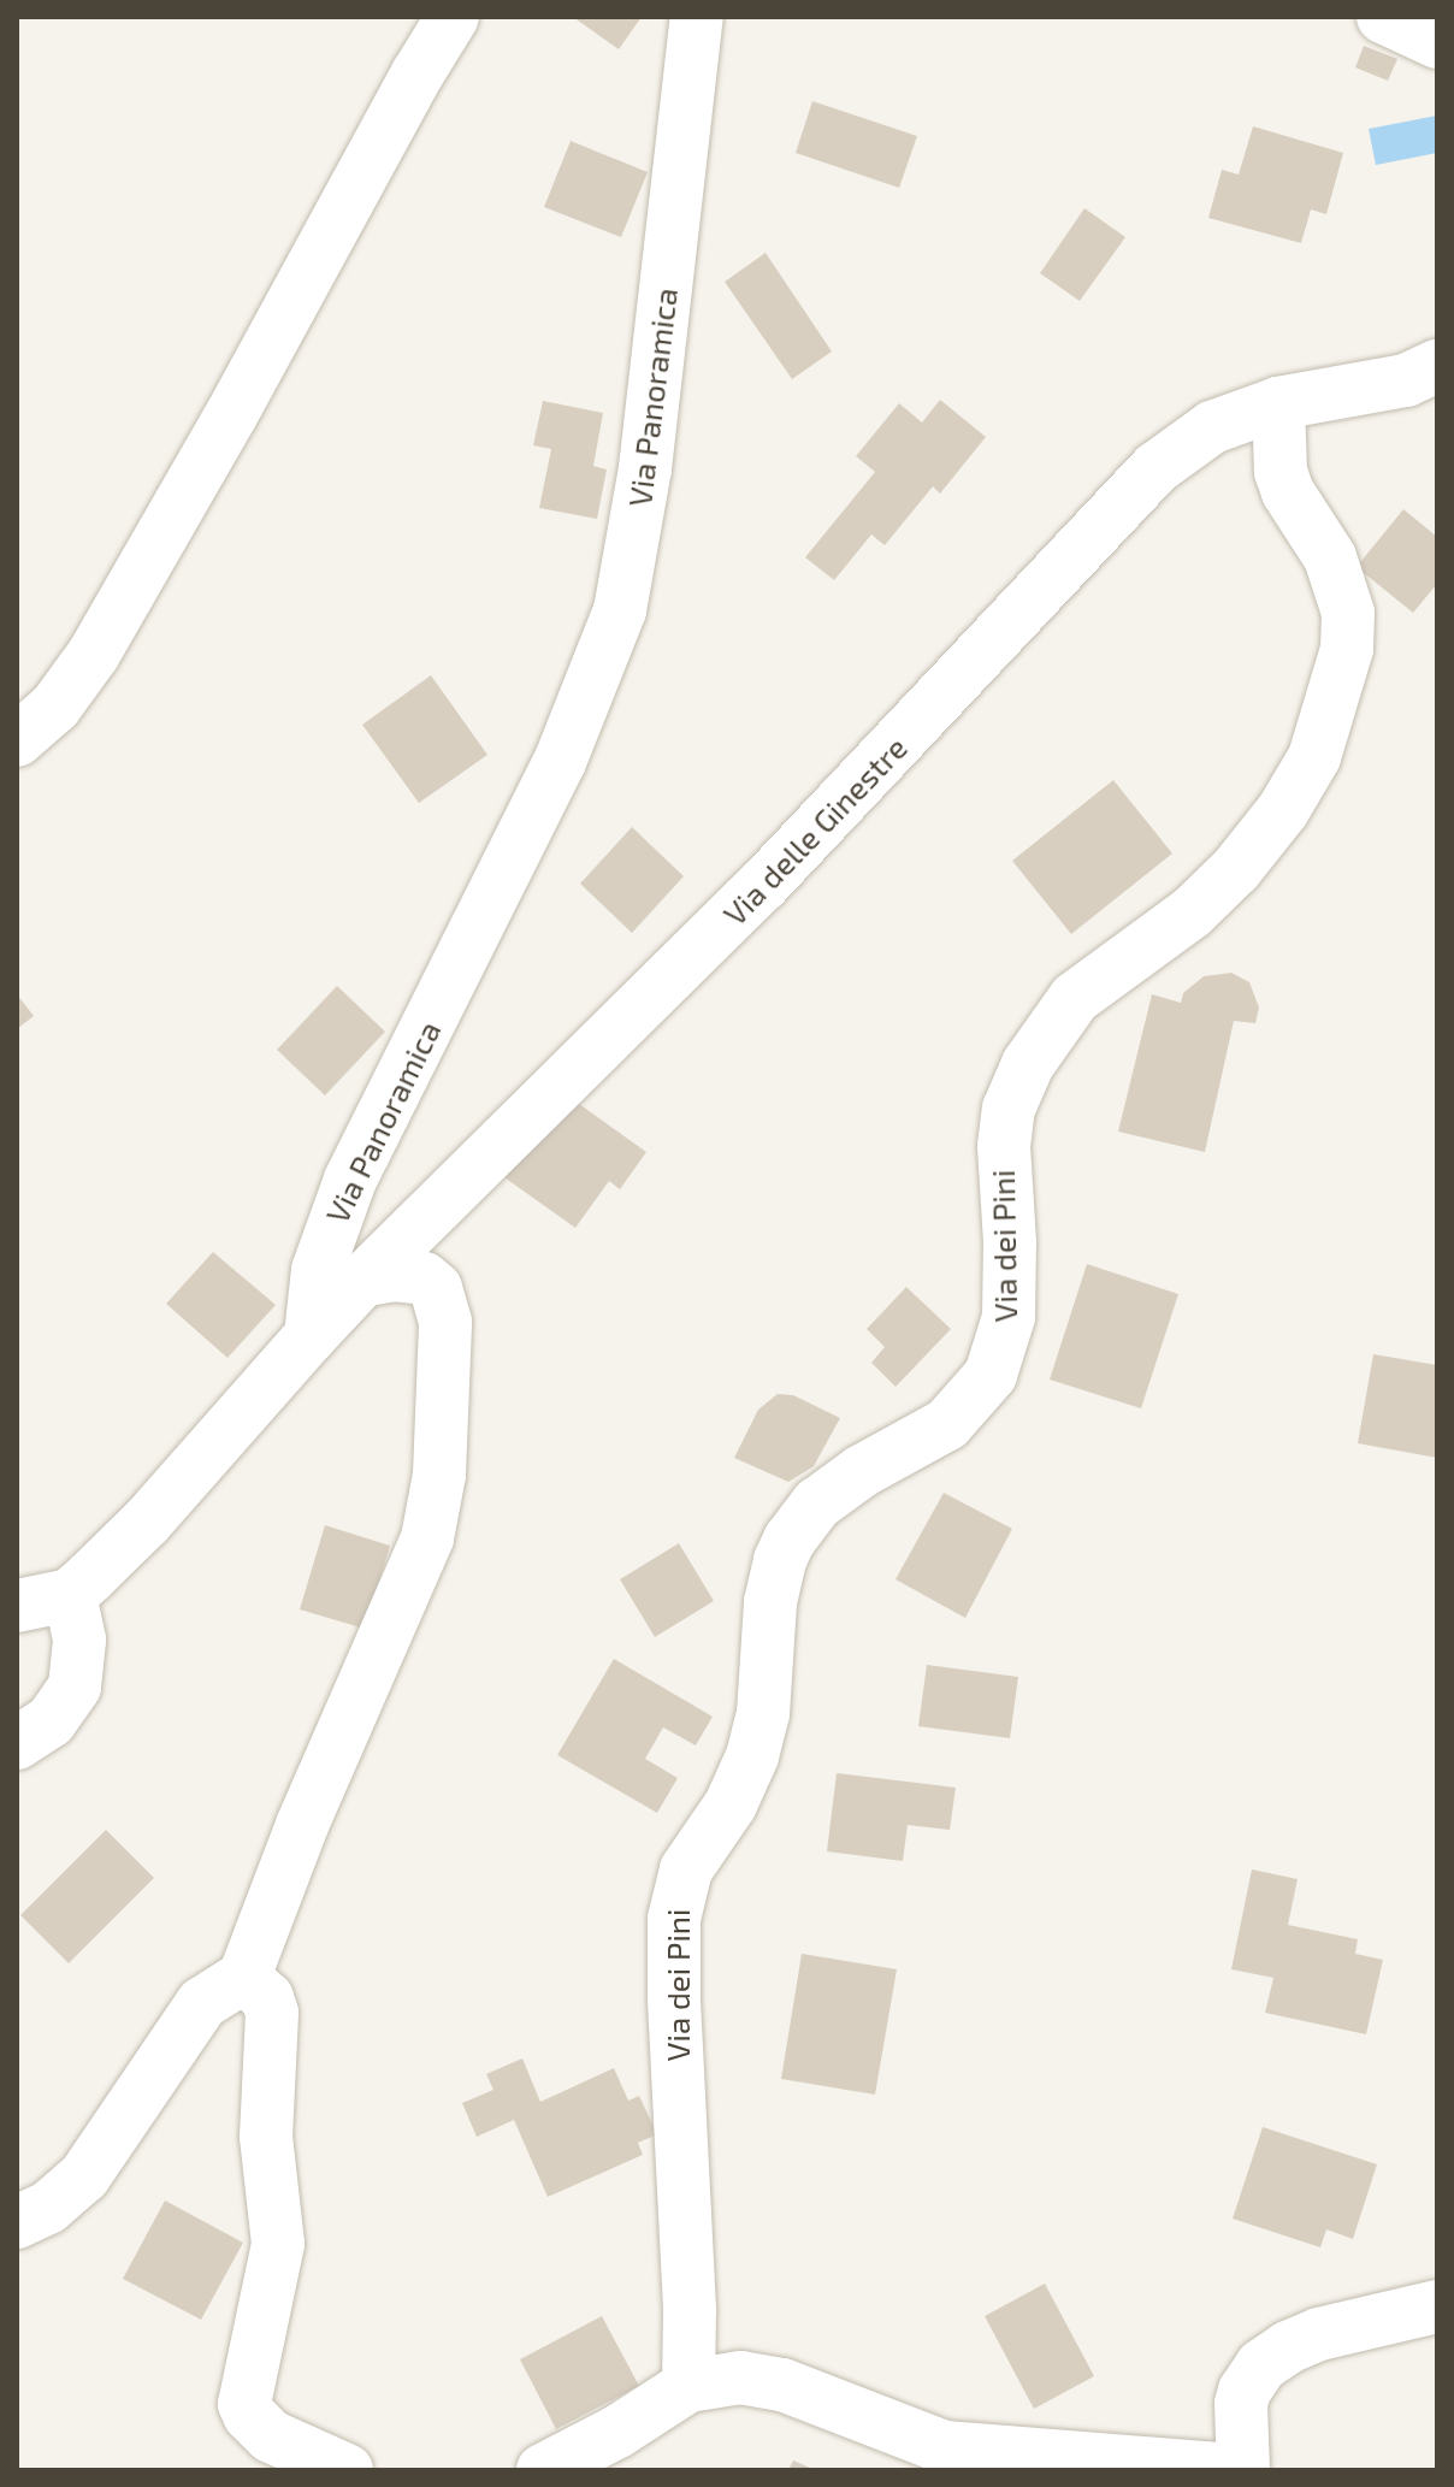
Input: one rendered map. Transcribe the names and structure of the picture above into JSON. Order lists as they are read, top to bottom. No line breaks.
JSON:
{"streets":{"street":["Via Panoramica","Via delle Ginestre","Via dei Pini"]},"crossings":[["Via delle Ginestre","Via dei Pini"]]}
